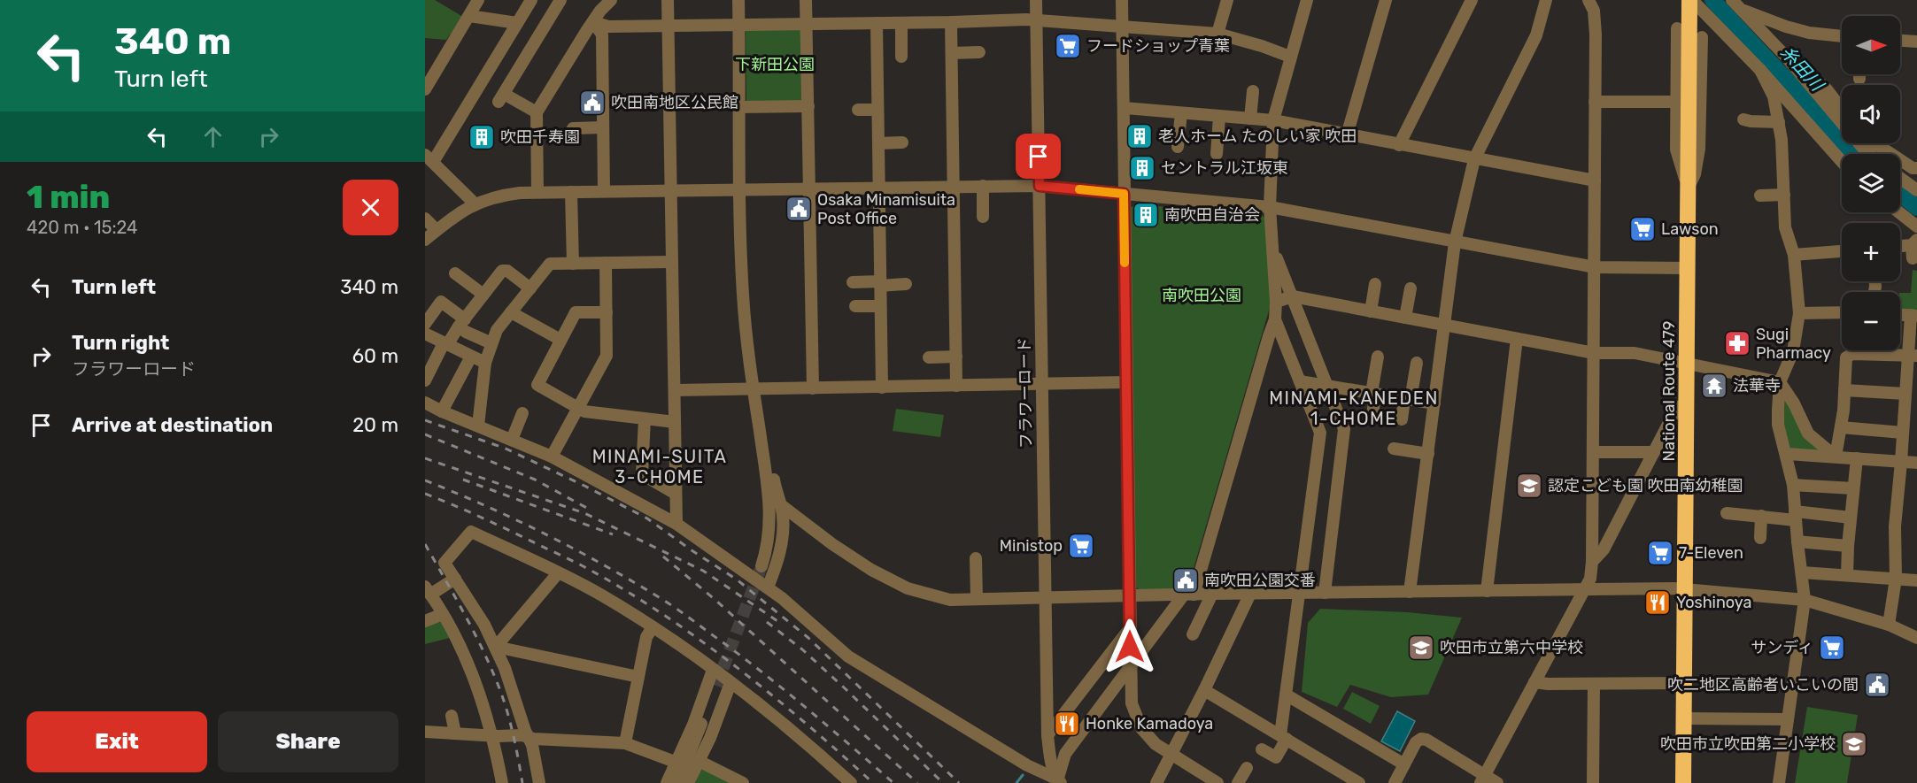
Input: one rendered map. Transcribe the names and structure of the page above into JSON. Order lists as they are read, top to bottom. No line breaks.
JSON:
{"streets":{"highway":["National Route 479"],"street":["フラワーロード"]},"districts":["MINAMI-KANEDEN 1-CHOME","MINAMI-SUITA 3-CHOME"],"water":["糸田川"],"parks":["下新田公園","南吹田公園"],"places":{"supermarket":["フードショップ青葉","Lawson","Ministop","7-Eleven","サンディ"],"public building":["吹田南地区公民館","Osaka Minamisuita Post Office","南吹田公園交番","吹二地区高齢者いこいの間"],"building":["老人ホーム たのしい家 吹田","吹田千寿園","セントラル江坂東","南吹田自治会"],"pharmacy":["Sugi Pharmacy"],"temple":["法華寺"],"school or university":["認定こども園 吹田南幼稚園","吹田市立第六中学校","吹田市立吹田第二小学校"],"restaurant":["Yoshinoya","Honke Kamadoya"]},"north":"right","page":{"turn":["340 m","Turn left"],"map_buttons":["+","−"],"heading":["1 min","420 m · 15:24"],"list":[{"name":"Turn left","value":"340 m"},{"name":"Turn right","note":"フラワーロード","value":"60 m"},{"name":"Arrive at destination","value":"20 m"}],"buttons":["Exit","Share"]}}
